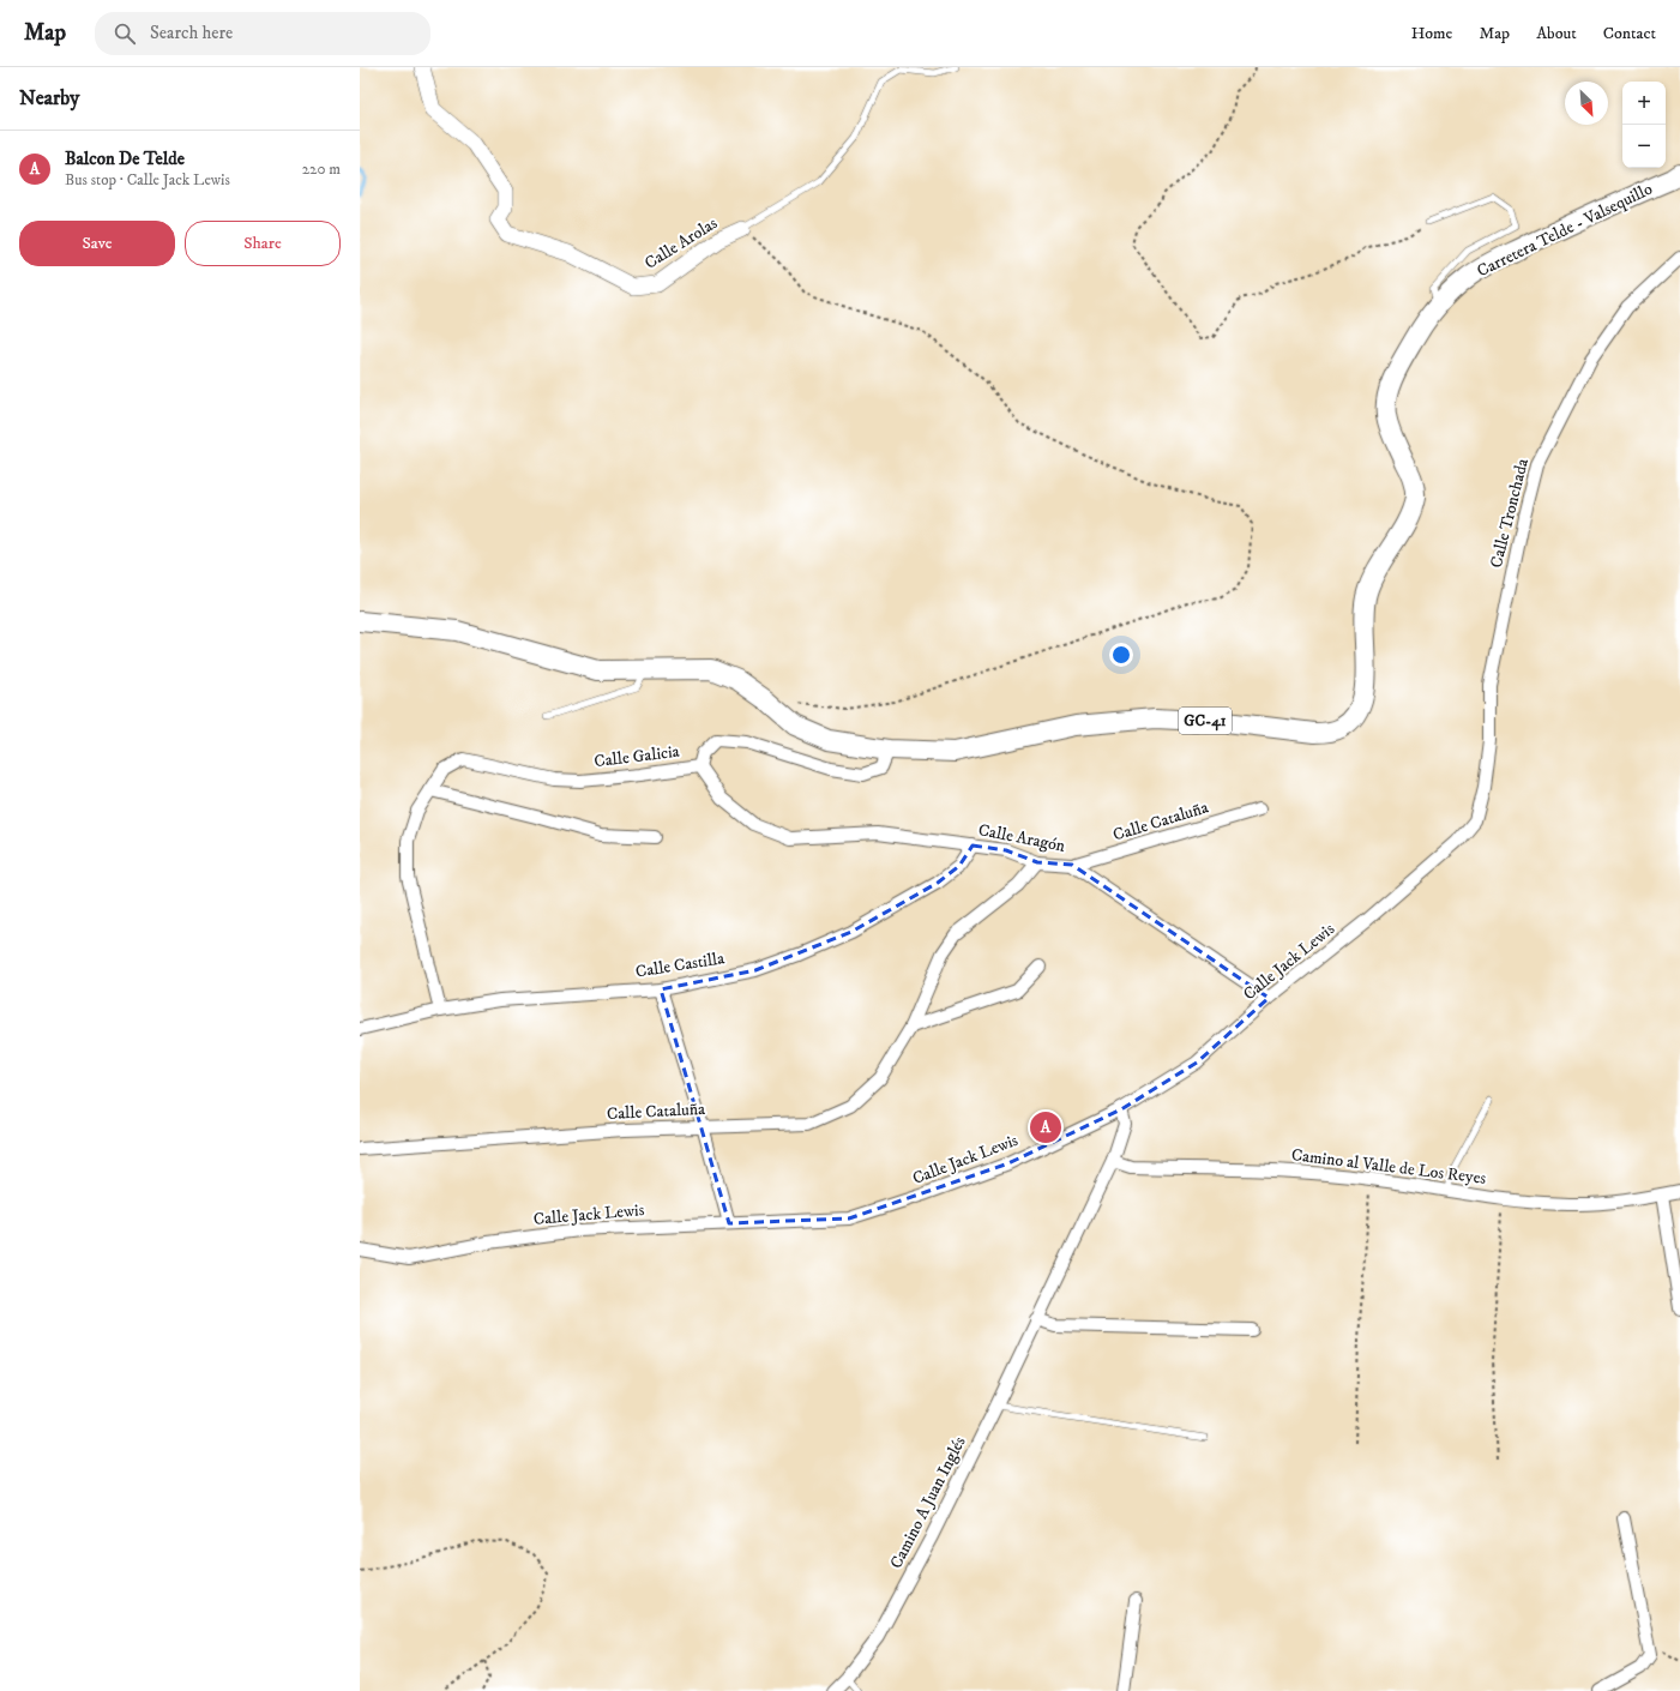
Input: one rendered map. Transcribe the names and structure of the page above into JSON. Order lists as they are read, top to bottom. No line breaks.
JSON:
{"streets":{"main road":["Carretera Telde - Valsequillo","GC-41"],"street":["Calle Arolas","Calle Tronchada","Calle Galicia","Calle Cataluña","Calle Aragón","Calle Jack Lewis","Calle Castilla","Camino al Valle de Los Reyes","Camino A Juan Inglés"]},"crossings":[["Carretera Telde - Valsequillo","Calle Galicia"],["Calle Tronchada","Calle Jack Lewis"],["Calle Galicia","Calle Aragón"],["Calle Galicia","Calle Castilla"],["Calle Cataluña","Calle Aragón"],["Calle Aragón","Calle Jack Lewis"],["Calle Aragón","Calle Castilla"],["Calle Jack Lewis","Camino A Juan Inglés"],["Camino al Valle de Los Reyes","Camino A Juan Inglés"]],"north":"bottom right","page":{"header":"Map","search":"Search here","nav":["Home","Map","About","Contact"],"heading":"Nearby","map_buttons":["+","−"],"list":[{"mark":"A","name":"Balcon De Telde","note":"Bus stop · Calle Jack Lewis","value":"220 m"}],"buttons":["Save","Share"],"pins":"A"}}
